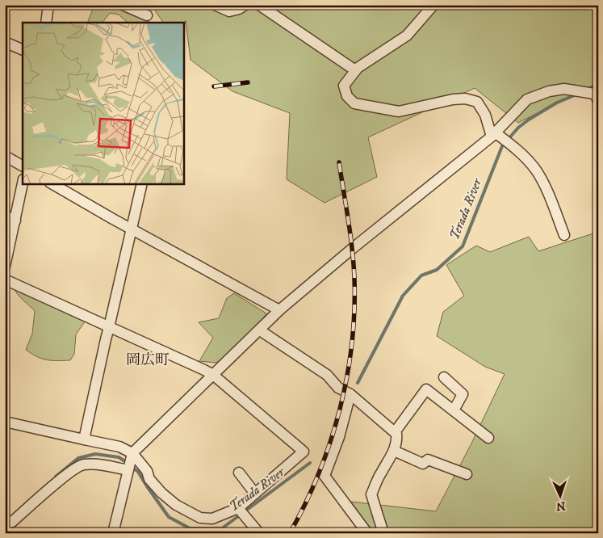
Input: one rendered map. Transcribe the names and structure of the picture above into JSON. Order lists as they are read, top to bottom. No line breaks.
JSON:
{"districts":["岡広町"],"water":["Terada River"],"north":"bottom"}
